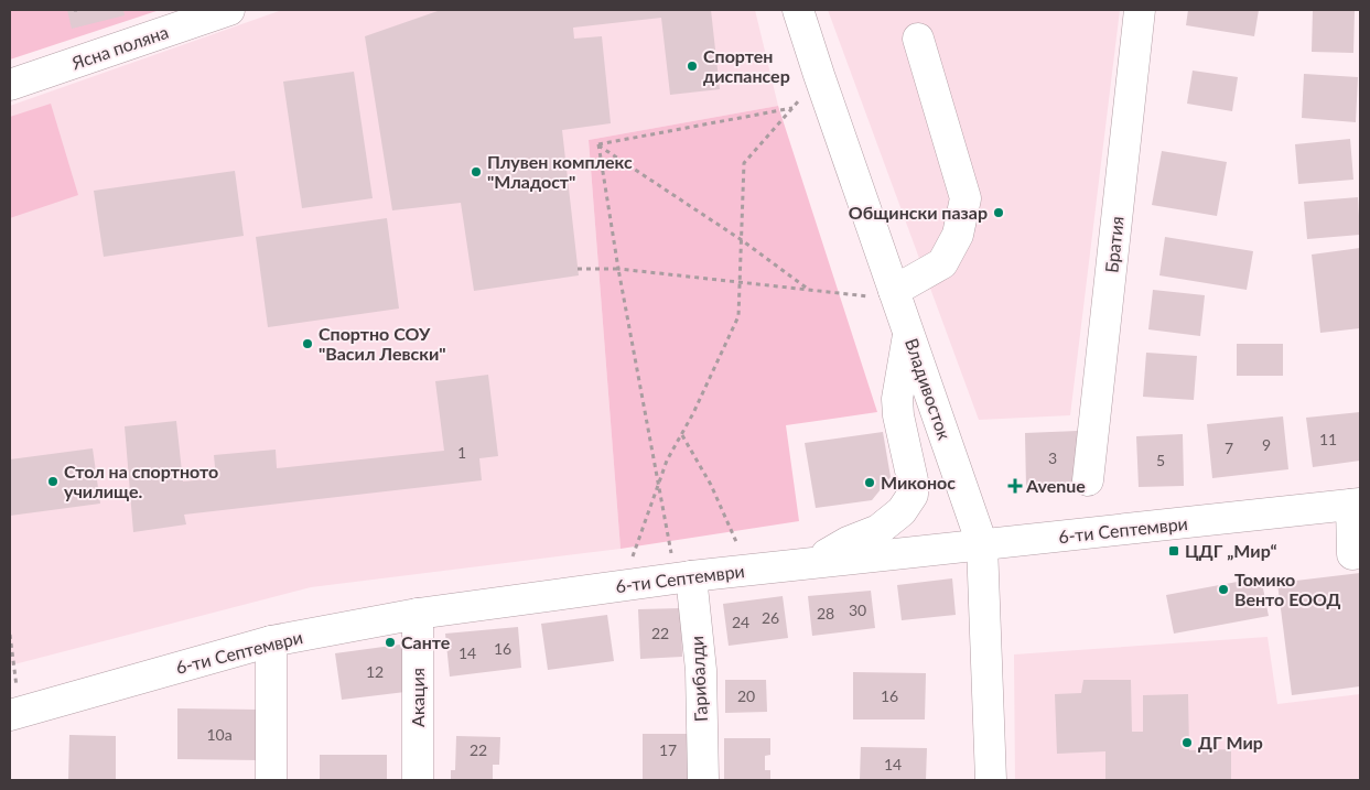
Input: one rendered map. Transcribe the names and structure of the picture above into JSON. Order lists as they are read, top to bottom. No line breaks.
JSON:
{"streets":{"street":["Ясна поляна","Братия","Владивосток","6-ти Септември","Гарибалди","Акация"]},"crossings":[["Владивосток","6-ти Септември"],["6-ти Септември","Гарибалди"],["6-ти Септември","Акация"]],"places":{"other":["Спортен диспансер","Плувен комплекс \"Младост\"","Общински пазар","Спортно СОУ \"Васил Левски\"","Стол на спортното училище.","Миконос","Томико Венто ЕООД","Санте","ДГ Мир"],"health":["Avenue"],"transit":["ЦДГ „Мир“"]},"house_numbers":["11","9","7","1","3","5","30","28","26","24","22","16","14","12","20","16","10a","22","17","14"]}
